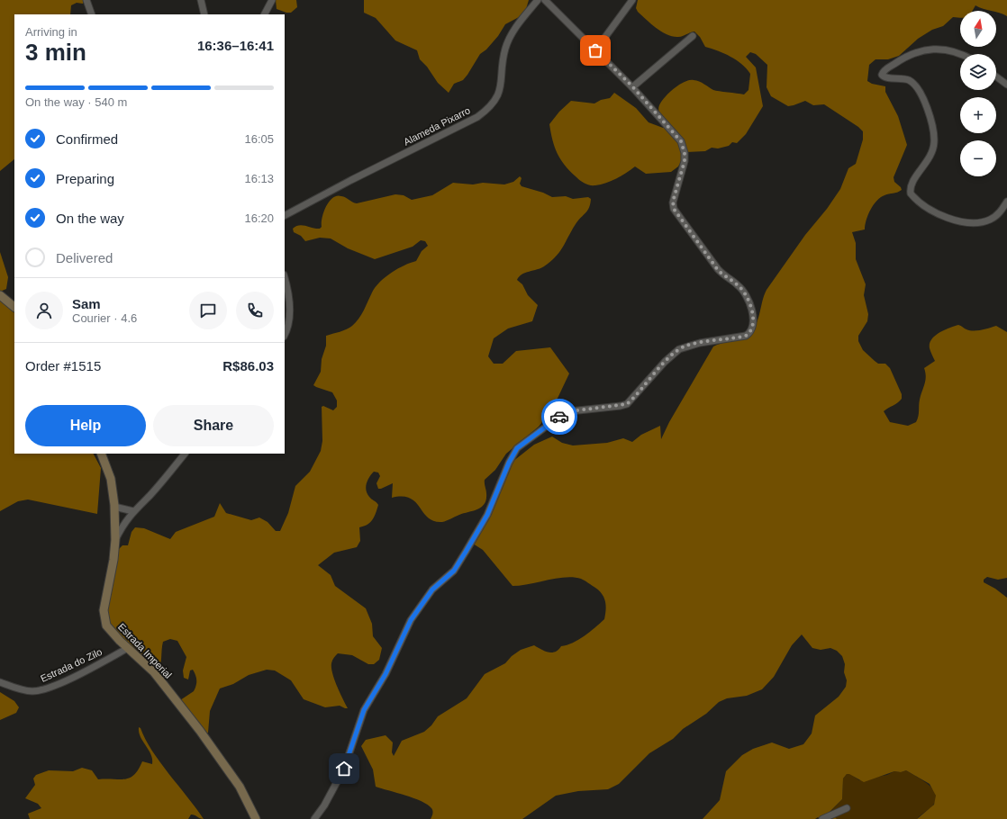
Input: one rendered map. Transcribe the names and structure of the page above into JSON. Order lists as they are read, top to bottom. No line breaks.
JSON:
{"streets":{"street":["Alameda Pixarro","Estrada Imperial","Estrada do Zilo"]},"crossings":[["Estrada Imperial","Estrada do Zilo"]],"north":"top","page":{"map_buttons":["+","−"],"heading":["3 min","Arriving in","16:36–16:41"],"panel":["Sam","Courier · 4.6","Order #1515","R$86.03"],"bar":"On the way · 540 m","list":[["Confirmed","16:05"],["Preparing","16:13"],["On the way","16:20"],"Delivered"],"buttons":["Help","Share"]}}
